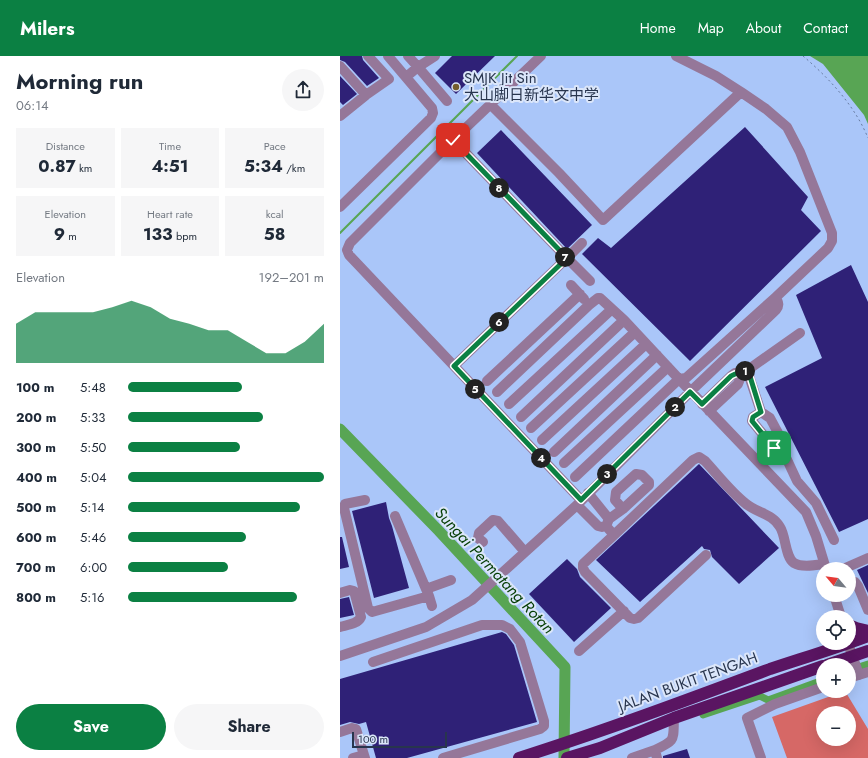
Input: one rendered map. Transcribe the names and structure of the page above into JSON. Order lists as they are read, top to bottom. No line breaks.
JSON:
{"streets":{"highway":["JALAN BUKIT TENGAH"]},"water":["Sungai Permatang Rotan"],"places":["SMJK Jit Sin 大山脚日新华文中学"],"scale_bar":"100 m","north":"top left","page":{"header":"Milers","nav":["Home","Map","About","Contact"],"heading":["Morning run","06:14"],"stats":[["Distance","0.87 km"],["Time","4:51"],["Pace","5:34 /km"],["Elevation","9 m"],["Heart rate","133 bpm"],["kcal","58"]],"pins":["8","7","6","1","5","2","4","3"],"chart":["Elevation","192–201 m"],"list":[{"name":"100 m","note":"5:48"},{"name":"200 m","note":"5:33"},{"name":"300 m","note":"5:50"},{"name":"400 m","note":"5:04"},{"name":"500 m","note":"5:14"},{"name":"600 m","note":"5:46"},{"name":"700 m","note":"6:00"},{"name":"800 m","note":"5:16"}],"map_buttons":["+","−"],"buttons":["Save","Share"],"scale":"100 m"}}
